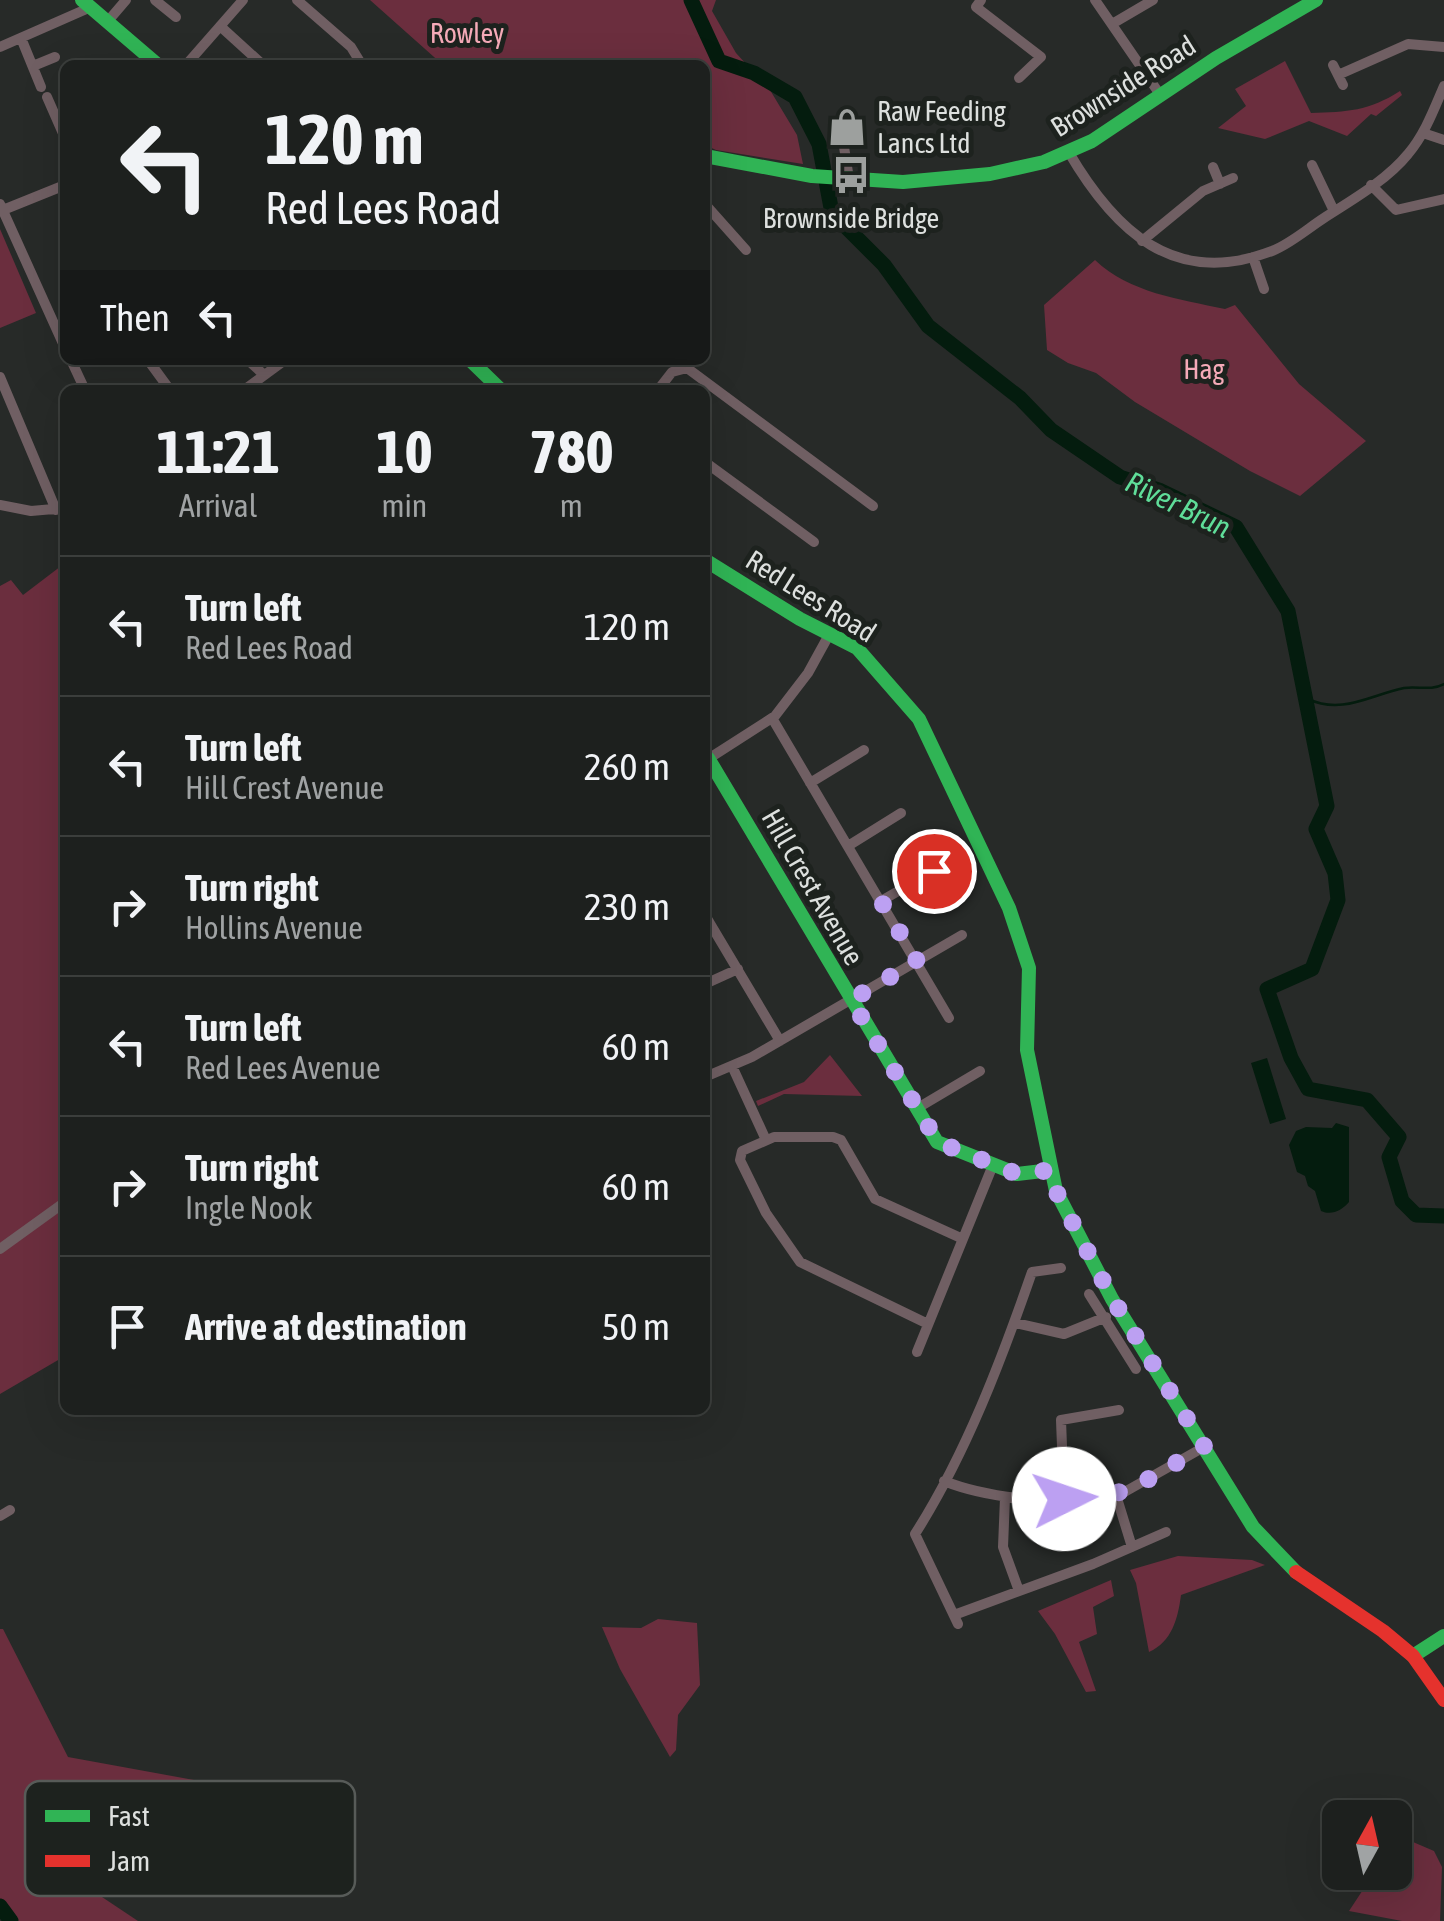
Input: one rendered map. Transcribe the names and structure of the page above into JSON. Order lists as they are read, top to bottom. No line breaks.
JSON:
{"streets":{"street":["Brownside Road","Red Lees Road","Hill Crest Avenue"]},"crossings":[["Red Lees Road","Hill Crest Avenue"]],"water":["River Brun"],"parks":["Rowley","Hag"],"places":{"shop":["Raw Feeding Lancs Ltd"],"bus stop":["Brownside Bridge"]},"legend":["Fast","Jam"],"north":"top","page":{"turn":["120 m","Red Lees Road"],"then":"Then","eta":["11:21","Arrival","10","min","780","m"],"list":[{"name":"Turn left","note":"Red Lees Road","value":"120 m"},{"name":"Turn left","note":"Hill Crest Avenue","value":"260 m"},{"name":"Turn right","note":"Hollins Avenue","value":"230 m"},{"name":"Turn left","note":"Red Lees Avenue","value":"60 m"},{"name":"Turn right","note":"Ingle Nook","value":"60 m"},{"name":"Arrive at destination","value":"50 m"}]}}
